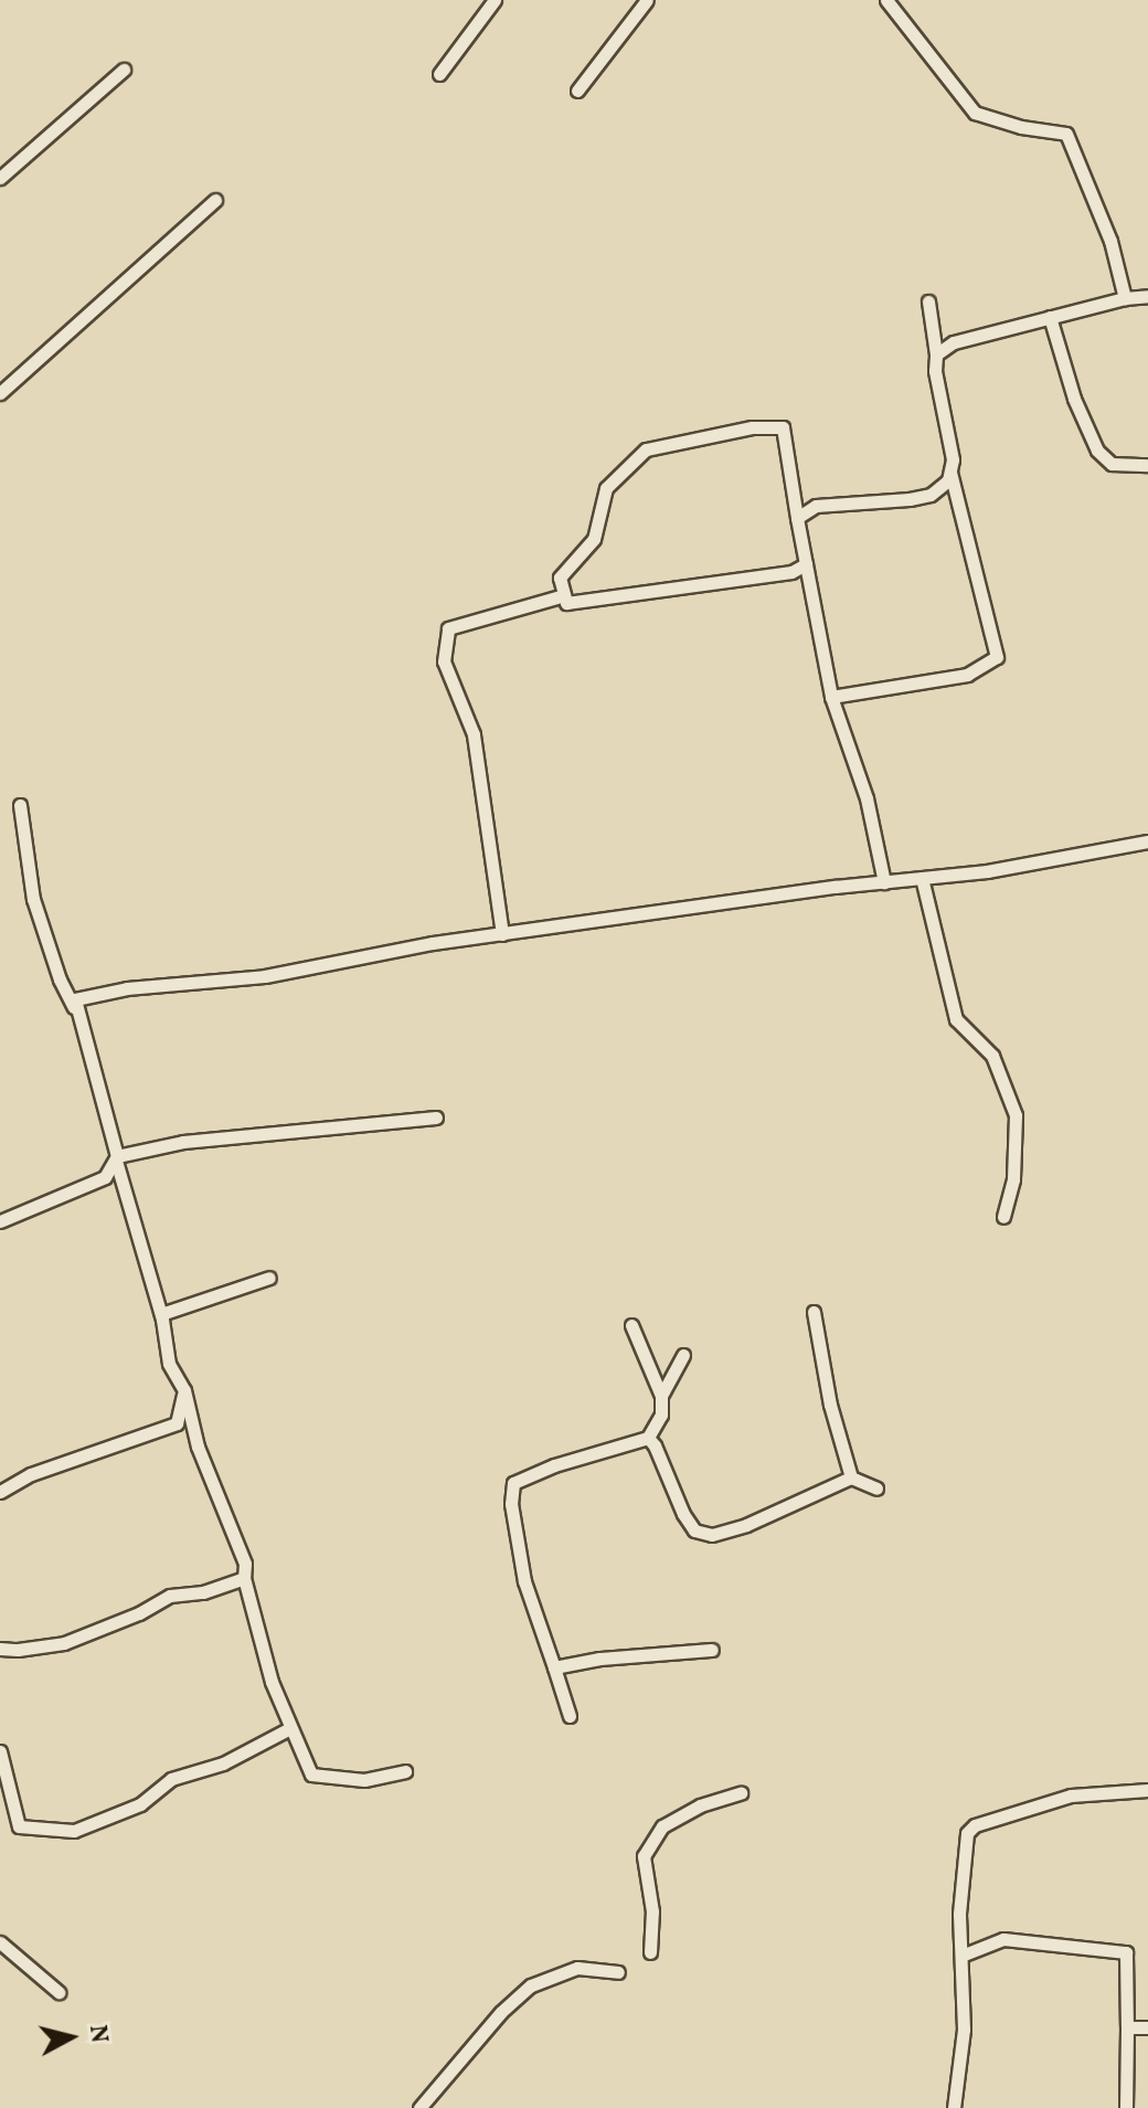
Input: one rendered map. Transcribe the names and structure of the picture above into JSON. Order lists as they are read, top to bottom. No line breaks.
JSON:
{"north":"right"}
